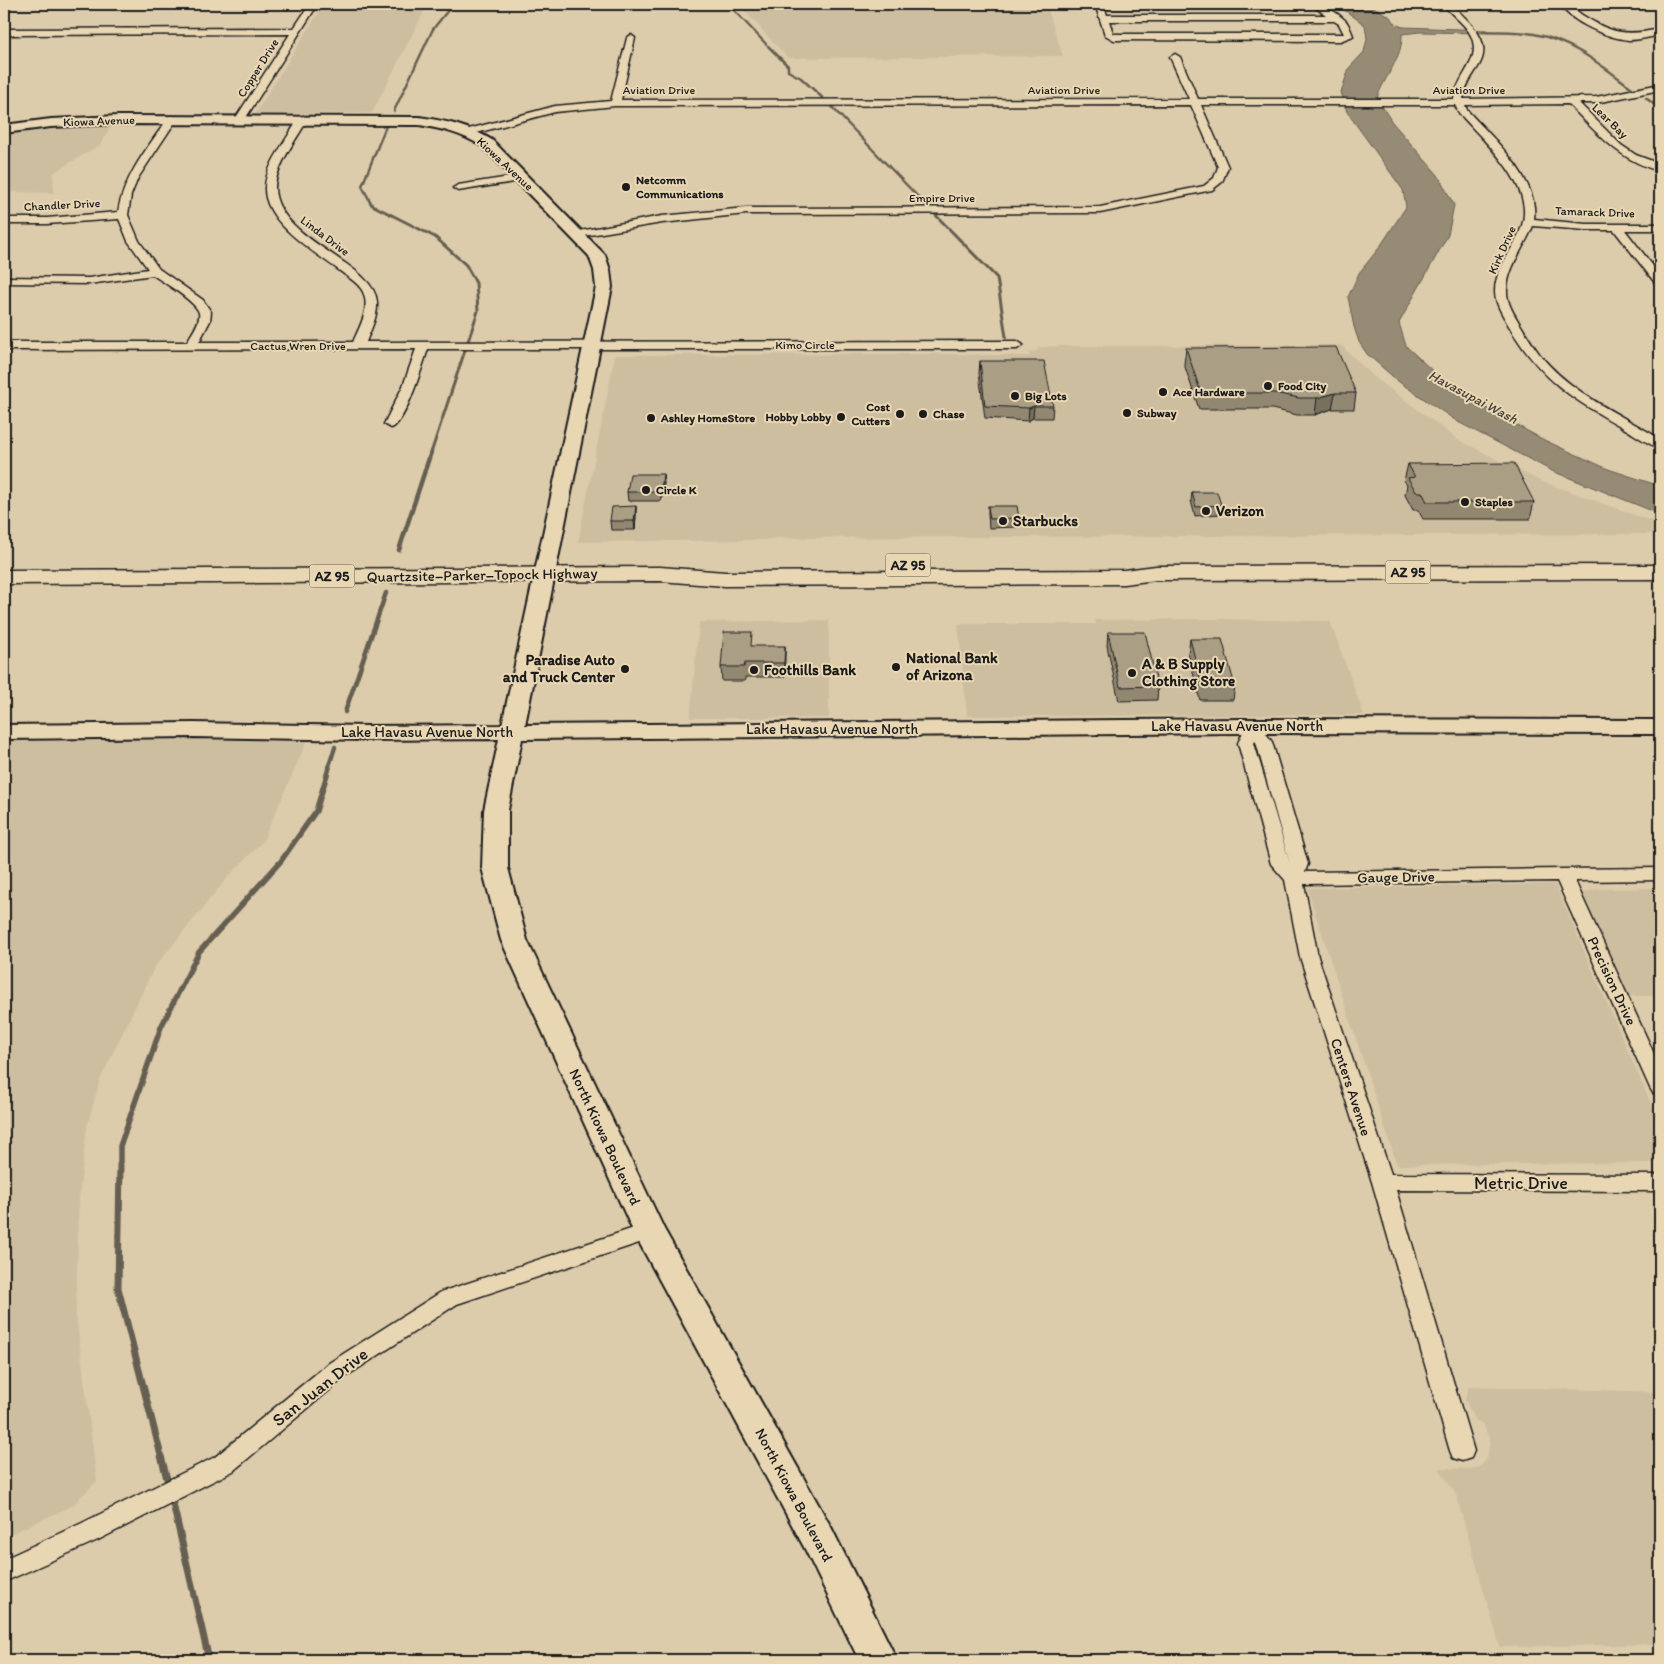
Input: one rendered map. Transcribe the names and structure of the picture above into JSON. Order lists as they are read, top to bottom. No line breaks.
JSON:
{"streets":{"highway":["AZ 95","Quartzsite–Parker–Topock Highway"],"street":["Copper Drive","Aviation Drive","Kiowa Avenue","Lear Bay","Empire Drive","Chandler Drive","Tamarack Drive","Linda Drive","Kirk Drive","Kimo Circle","Cactus Wren Drive","Lake Havasu Avenue North","Gauge Drive","Precision Drive","Centers Avenue","North Kiowa Boulevard","Metric Drive","San Juan Drive"]},"crossings":[["Copper Drive","Kiowa Avenue"],["Aviation Drive","Kiowa Avenue"],["Aviation Drive","Lear Bay"],["Aviation Drive","Empire Drive"],["Aviation Drive","Kirk Drive"],["Kiowa Avenue","Empire Drive"],["Kiowa Avenue","Linda Drive"],["Kiowa Avenue","Kimo Circle"],["Kiowa Avenue","Cactus Wren Drive"],["Kiowa Avenue","Quartzsite–Parker–Topock Highway"],["Kiowa Avenue","North Kiowa Boulevard"],["Tamarack Drive","Kirk Drive"],["Linda Drive","Cactus Wren Drive"],["Kimo Circle","Cactus Wren Drive"],["Quartzsite–Parker–Topock Highway","North Kiowa Boulevard"],["Lake Havasu Avenue North","Centers Avenue"],["Lake Havasu Avenue North","North Kiowa Boulevard"],["Gauge Drive","Precision Drive"],["Gauge Drive","Centers Avenue"],["Centers Avenue","Metric Drive"],["North Kiowa Boulevard","San Juan Drive"]],"water":["Havasupai Wash"],"places":["Netcomm Communications","Food City","Ace Hardware","Big Lots","Subway","Cost Cutters","Chase","Hobby Lobby","Ashley HomeStore","Circle K","Staples","Verizon","Starbucks","National Bank of Arizona","Paradise Auto and Truck Center","Foothills Bank","A & B Supply Clothing Store"]}
